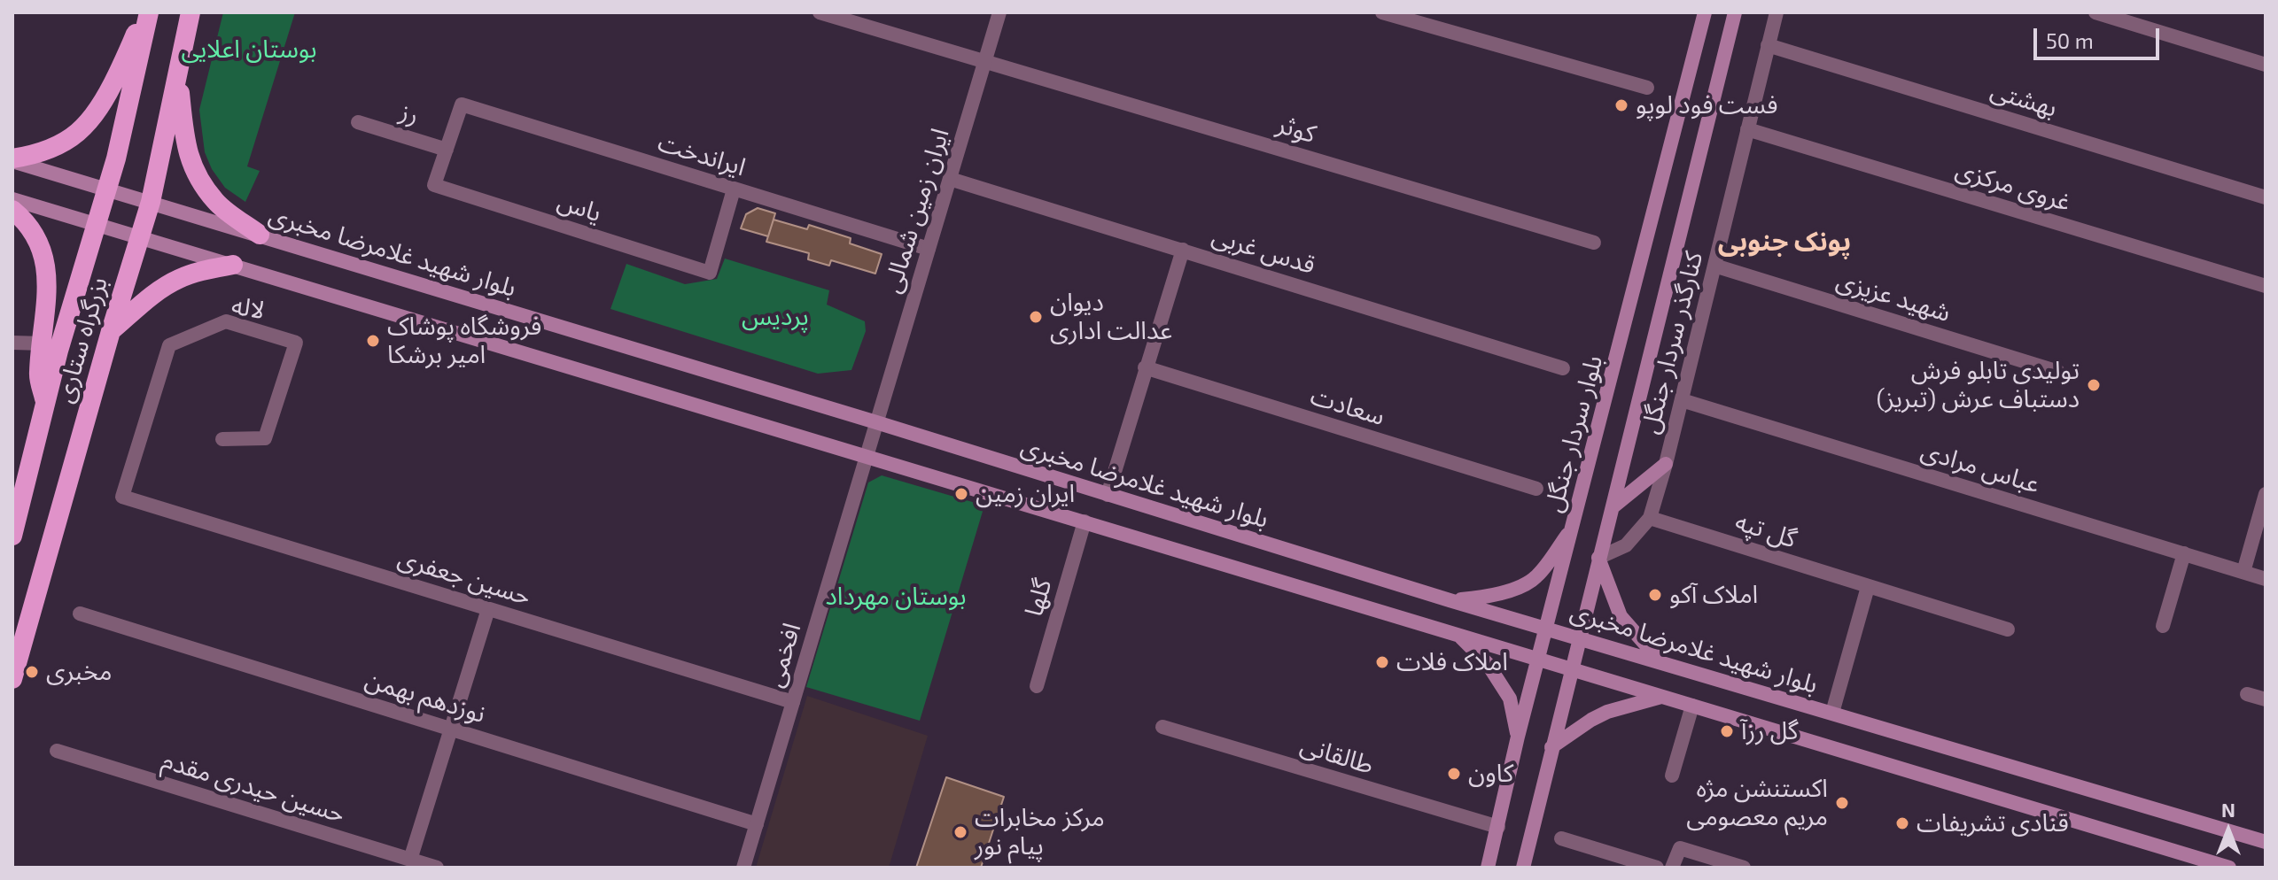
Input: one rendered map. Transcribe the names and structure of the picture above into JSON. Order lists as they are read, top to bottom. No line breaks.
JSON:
{"streets":{"highway":["بزرگراه ستاری"],"main road":["بلوار شهید غلامرضا مخبری","بلوار سردار جنگل"],"street":["بهشتی","رز","کوثر","ایراندخت","غروی مرکزی","یاس","ایران زمین شمالی","قدس غربی","شهید عزیزی","لاله","کنارگذر سردار جنگل","سعادت","عباس مرادی","گل تپه","حسین جعفری","گلها","افخمی","نوزدهم بهمن","طالقانی","حسین حیدری مقدم"]},"crossings":[["بهشتی","کنارگذر سردار جنگل"],["رز","یاس"],["کوثر","ایران زمین شمالی"],["ایراندخت","یاس"],["ایراندخت","ایران زمین شمالی"],["غروی مرکزی","کنارگذر سردار جنگل"],["ایران زمین شمالی","قدس غربی"],["ایران زمین شمالی","بلوار شهید غلامرضا مخبری"],["ایران زمین شمالی","افخمی"],["بلوار شهید غلامرضا مخبری","بزرگراه ستاری"],["بلوار شهید غلامرضا مخبری","بلوار سردار جنگل"],["شهید عزیزی","کنارگذر سردار جنگل"],["لاله","حسین جعفری"],["کنارگذر سردار جنگل","عباس مرادی"],["کنارگذر سردار جنگل","گل تپه"],["بلوار سردار جنگل","طالقانی"],["حسین جعفری","افخمی"],["افخمی","نوزدهم بهمن"]],"districts":["پونک جنوبی"],"parks":["بوستان اعلایی","پردیس","بوستان مهرداد"],"places":["فست فود لوپو","دیوان عدالت اداری","فروشگاه پوشاک امیر برشکا","تولیدی تابلو فرش دستباف عرش (تبریز)","ایران زمین","املاک آکو","املاک فلات","مخبری","گل رزآ","کاون","اکستنشن مژه مریم معصومی","قنادی تشریفات","مرکز مخابرات پیام نور"],"scale_bar":"50 m","north":"top"}
